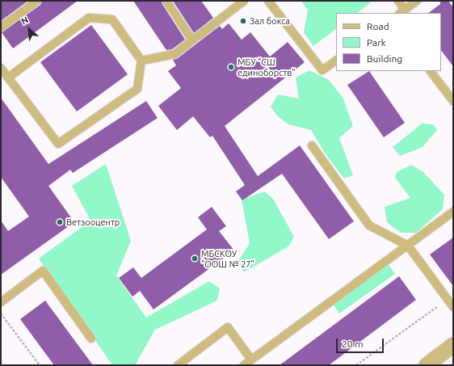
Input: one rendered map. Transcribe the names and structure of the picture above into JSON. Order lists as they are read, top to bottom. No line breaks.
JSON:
{"places":["Зал бокса","МБУ \"СШ единоборств\"","Ветзооцентр","МБСКОУ \"ООШ № 27\""],"legend":["Road","Park","Building"],"scale_bar":"20 m","north":"top left"}
